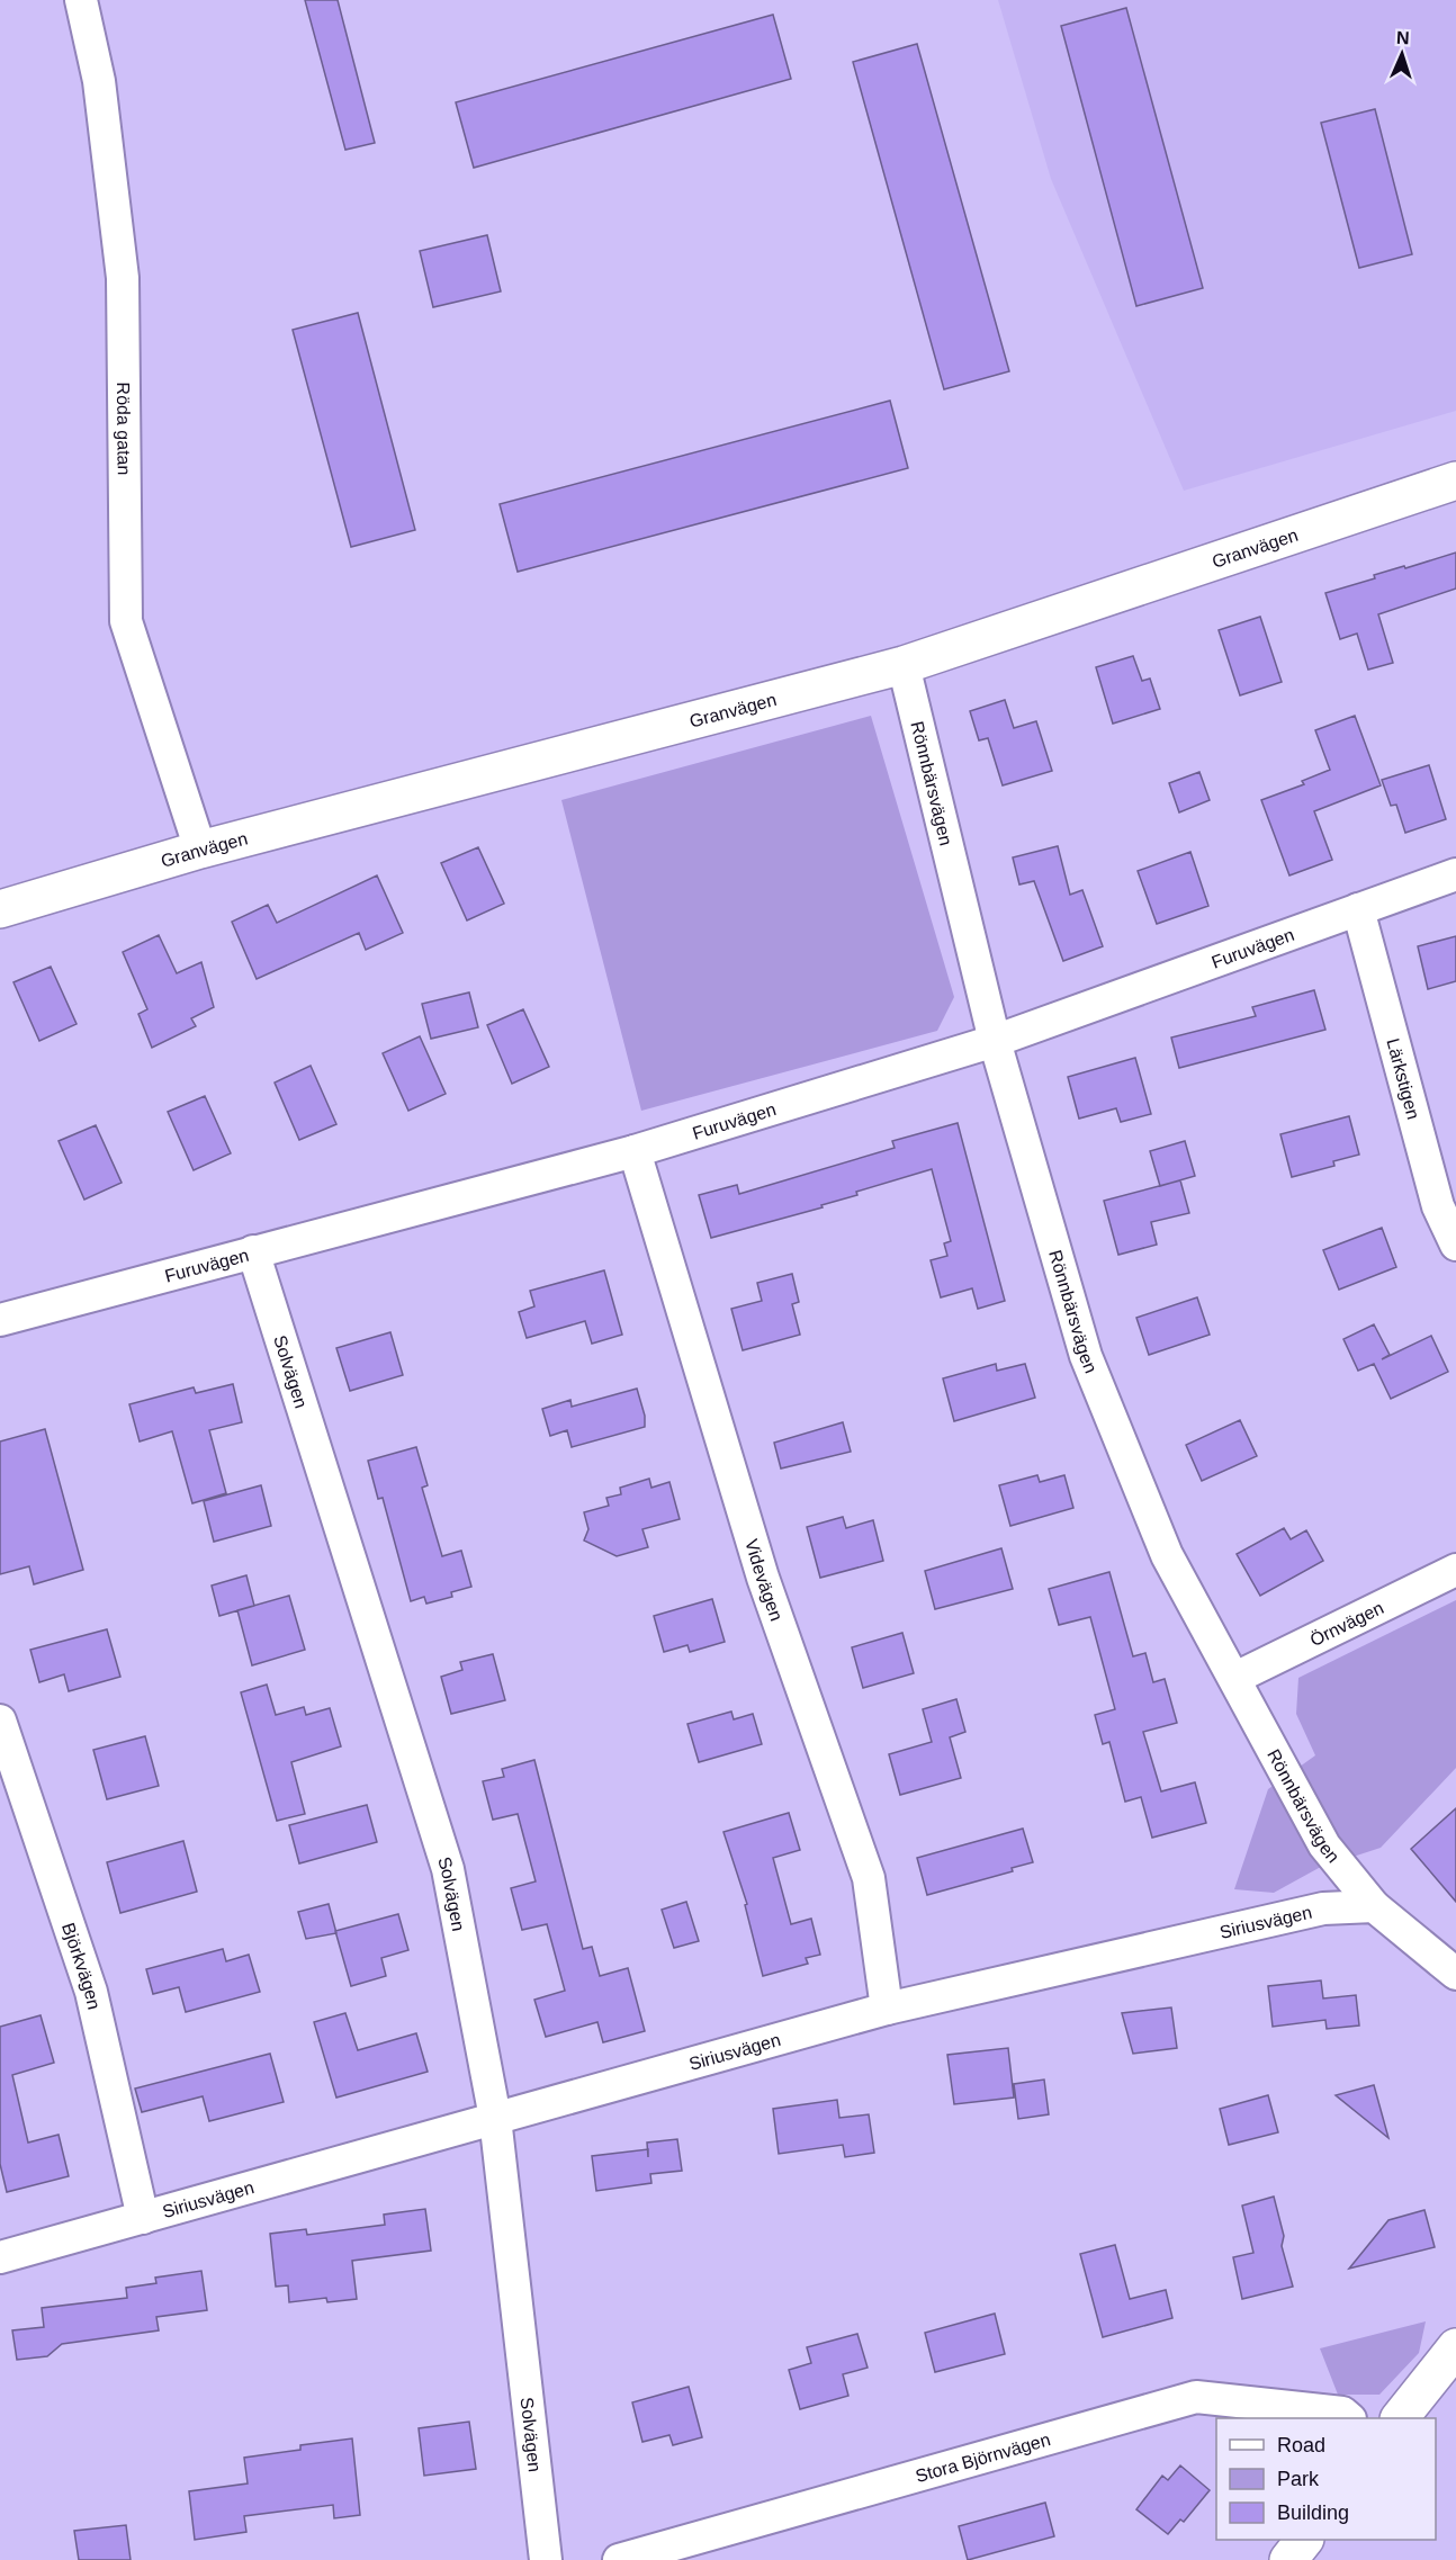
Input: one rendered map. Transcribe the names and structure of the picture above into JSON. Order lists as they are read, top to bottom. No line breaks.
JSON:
{"streets":{"street":["Röda gatan","Granvägen","Rönnbärsvägen","Furuvägen","Lärkstigen","Solvägen","Videvägen","Örnvägen","Siriusvägen","Björkvägen","Stora Björnvägen"]},"crossings":[["Röda gatan","Granvägen"],["Granvägen","Rönnbärsvägen"],["Rönnbärsvägen","Furuvägen"],["Rönnbärsvägen","Örnvägen"],["Rönnbärsvägen","Siriusvägen"],["Furuvägen","Lärkstigen"],["Furuvägen","Solvägen"],["Furuvägen","Videvägen"],["Solvägen","Siriusvägen"],["Videvägen","Siriusvägen"],["Siriusvägen","Björkvägen"]],"legend":["Road","Park","Building"],"north":"top"}
